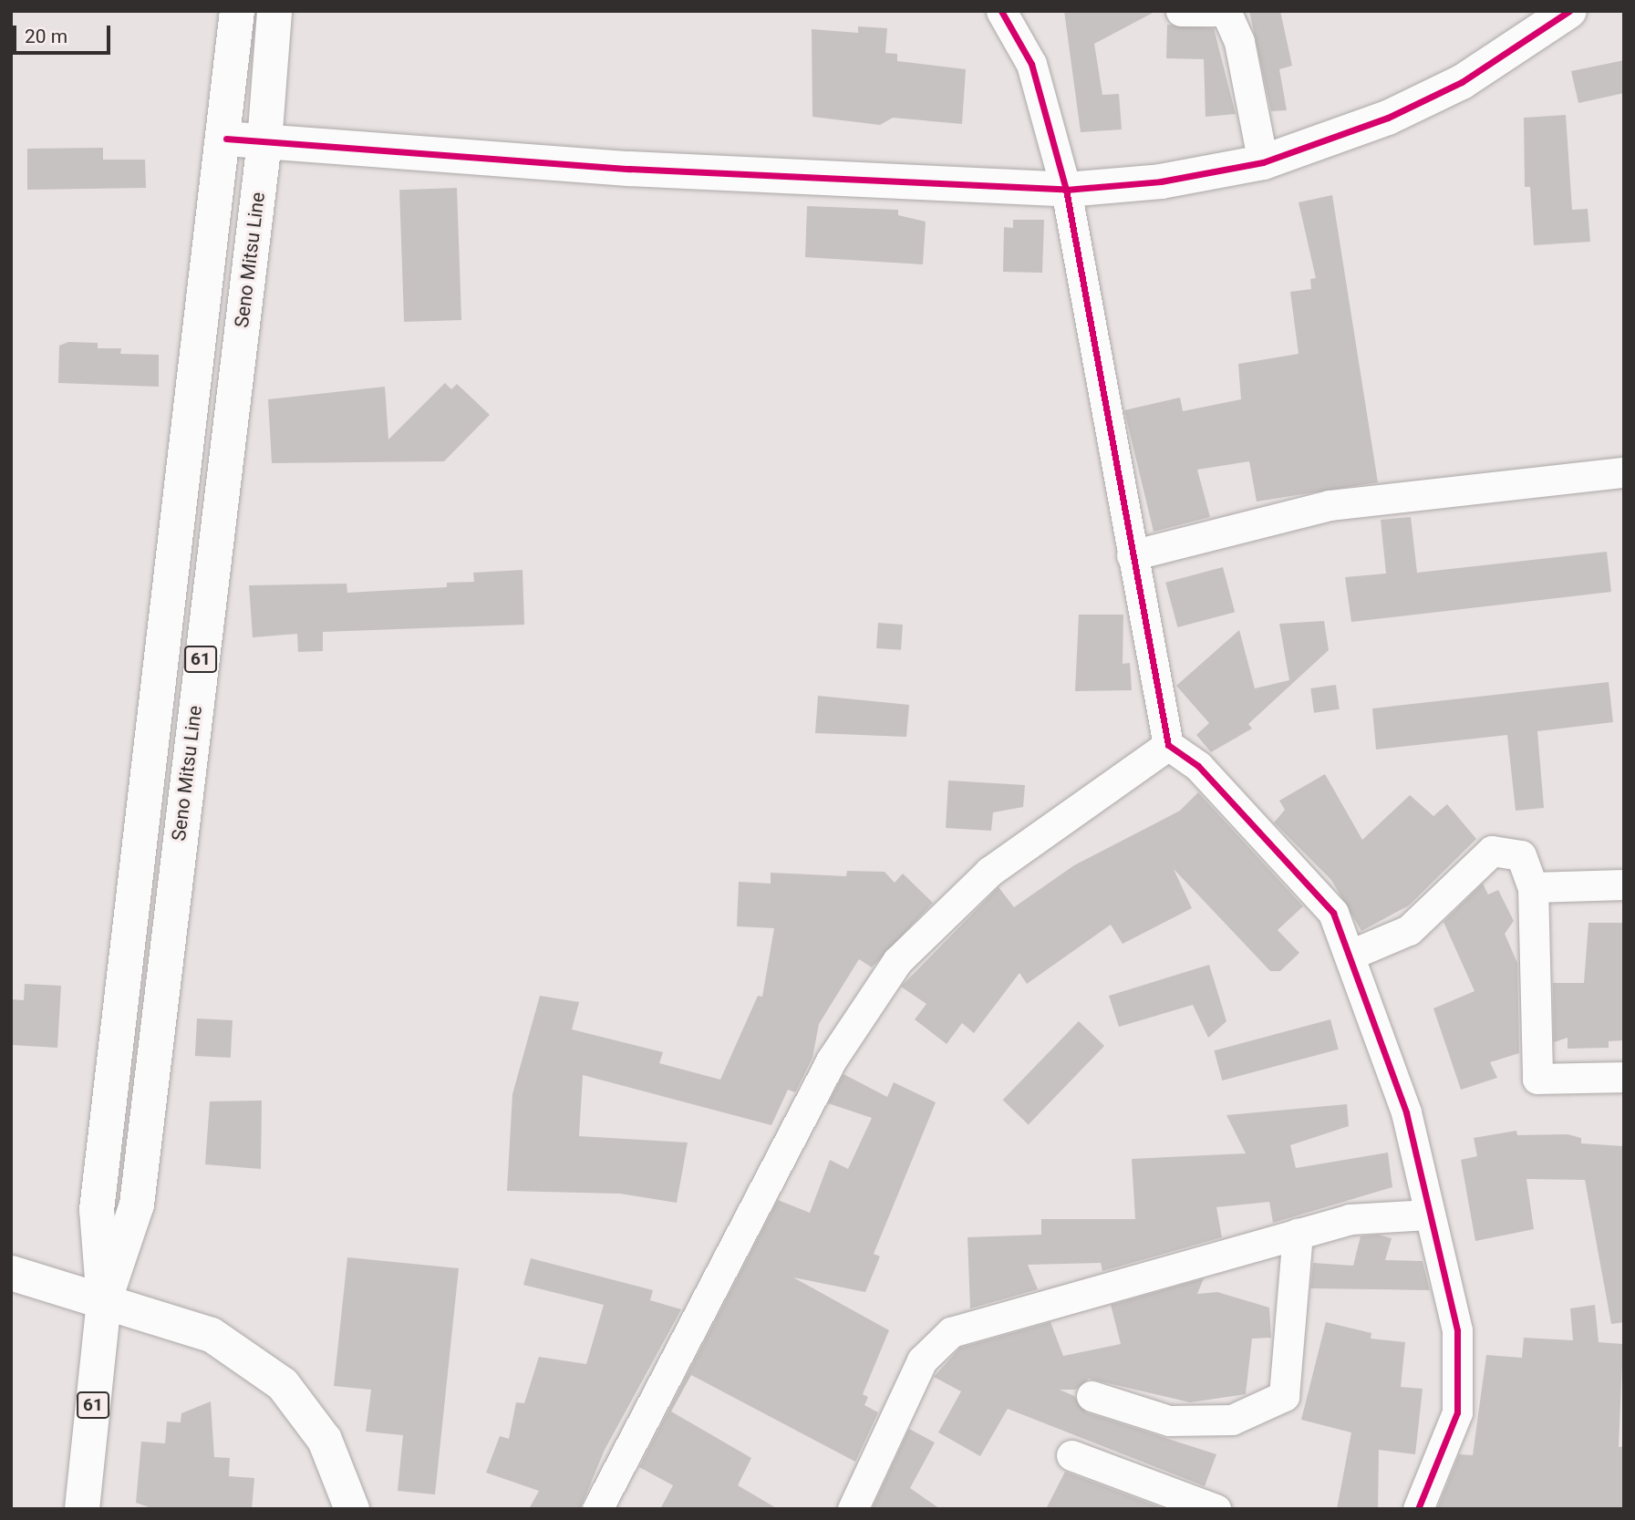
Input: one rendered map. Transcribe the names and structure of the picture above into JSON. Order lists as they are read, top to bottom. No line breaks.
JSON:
{"streets":{"main road":["Seno Mitsu Line","61"]},"scale_bar":"20 m"}
